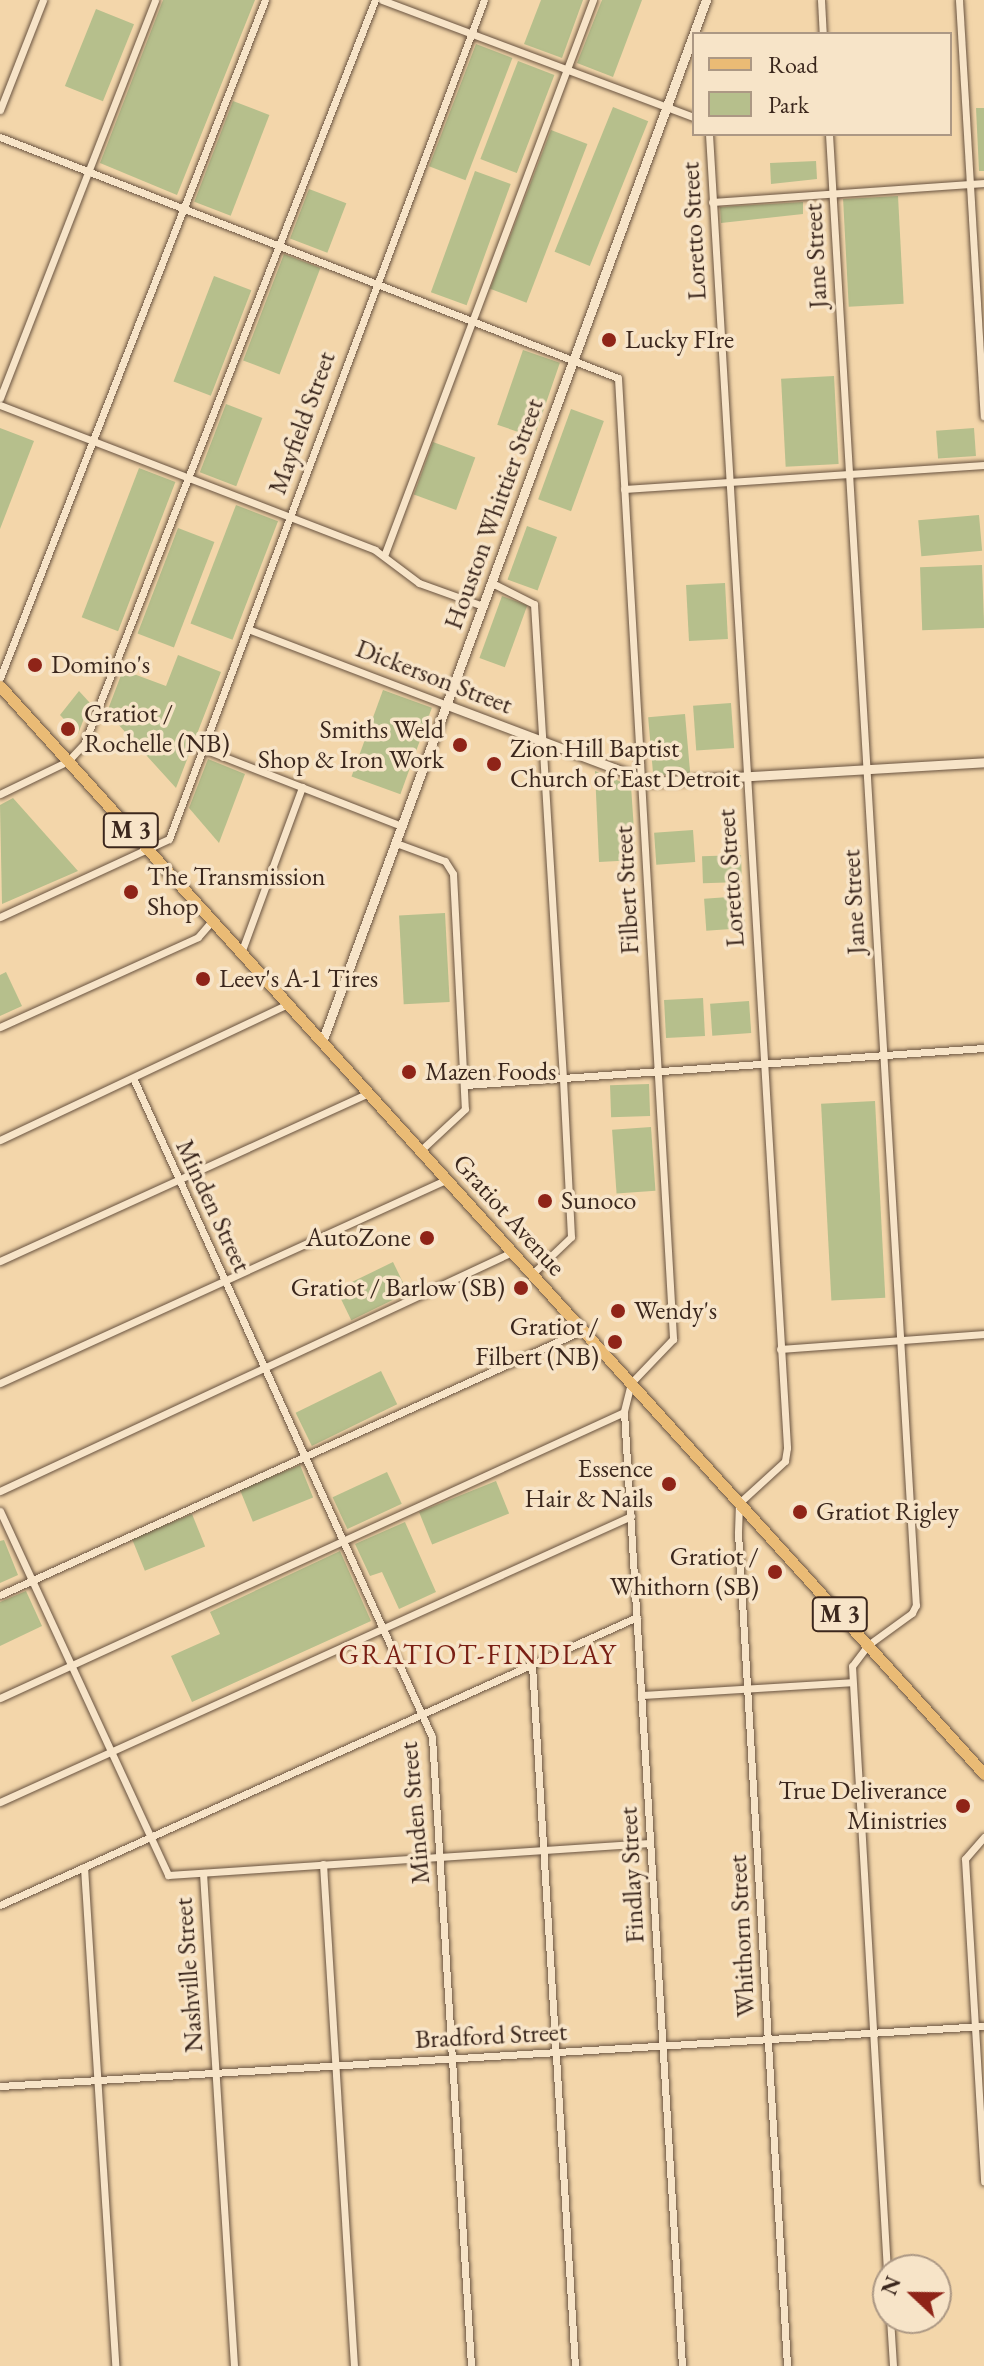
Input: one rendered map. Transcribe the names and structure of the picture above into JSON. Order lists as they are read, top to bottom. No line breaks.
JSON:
{"streets":{"main road":["M 3","Gratiot Avenue"],"street":["Loretto Street","Jane Street","Mayfield Street","Houston Whittier Street","Dickerson Street","Filbert Street","Minden Street","Findlay Street","Whithorn Street","Nashville Street","Bradford Street"]},"crossings":[["Loretto Street","Dickerson Street"],["Loretto Street","Gratiot Avenue"],["Loretto Street","Whithorn Street"],["Jane Street","Dickerson Street"],["Jane Street","Gratiot Avenue"],["Mayfield Street","Dickerson Street"],["Mayfield Street","Gratiot Avenue"],["Houston Whittier Street","Dickerson Street"],["Houston Whittier Street","Filbert Street"],["Houston Whittier Street","Gratiot Avenue"],["Dickerson Street","Filbert Street"],["Filbert Street","Gratiot Avenue"],["Filbert Street","Findlay Street"],["Minden Street","Bradford Street"],["Gratiot Avenue","Findlay Street"],["Gratiot Avenue","Whithorn Street"],["Findlay Street","Bradford Street"],["Whithorn Street","Bradford Street"],["Nashville Street","Bradford Street"]],"districts":["GRATIOT-FINDLAY"],"places":["Lucky FIre","Domino's","Gratiot / Rochelle (NB)","Smiths Weld Shop & Iron Work","Zion Hill Baptist Church of East Detroit","The Transmission Shop","Leev's A-1 Tires","Mazen Foods","Sunoco","AutoZone","Gratiot / Barlow (SB)","Wendy's","Gratiot / Filbert (NB)","Essence Hair & Nails","Gratiot Rigley","Gratiot / Whithorn (SB)","True Deliverance Ministries"],"legend":["Road","Park"],"north":"left"}
